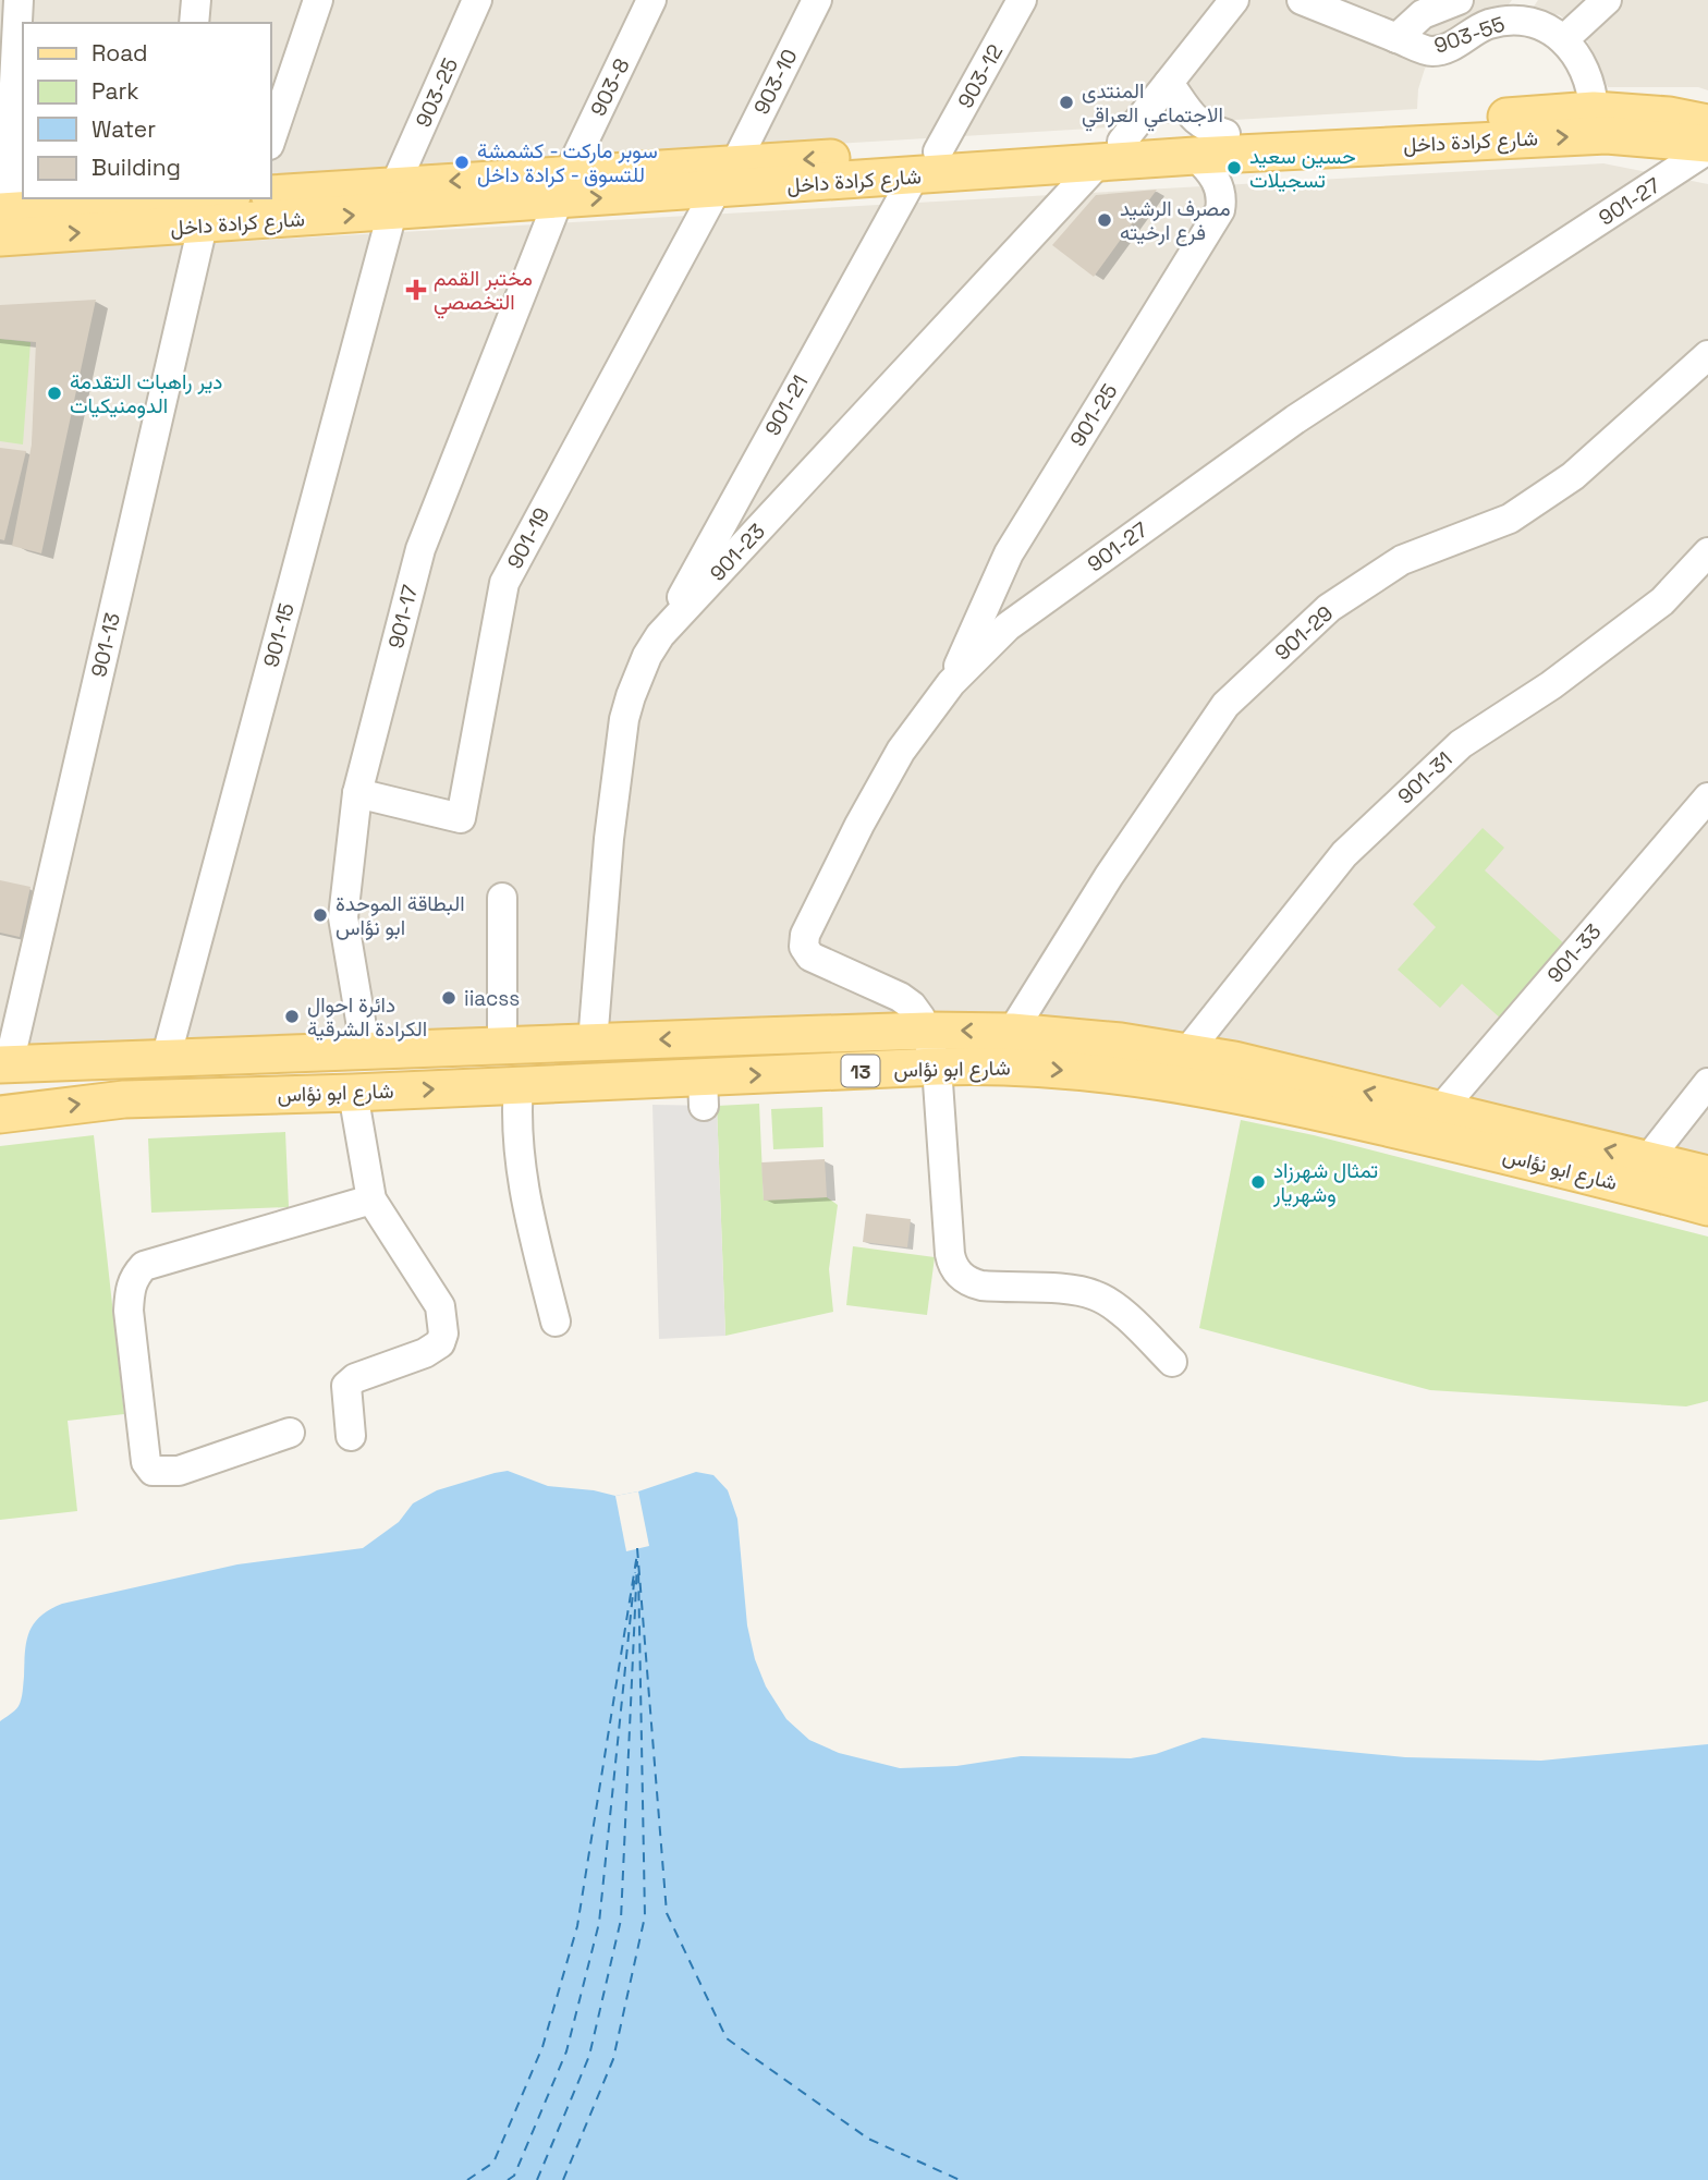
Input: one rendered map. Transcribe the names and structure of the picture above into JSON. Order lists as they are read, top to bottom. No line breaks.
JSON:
{"streets":{"main road":["شارع كرادة داخل","شارع ابو نؤاس","13"],"street":["903-55","903-12","903-10","903-8","903-25","901-27","901-21","901-25","901-19","901-23","901-17","901-29","901-15","901-13","901-31","901-33"]},"crossings":[["903-12","شارع كرادة داخل"],["903-12","901-21"],["903-10","شارع كرادة داخل"],["903-10","901-19"],["903-8","شارع كرادة داخل"],["903-8","901-17"],["903-25","شارع كرادة داخل"],["903-25","901-15"],["شارع كرادة داخل","901-27"],["شارع كرادة داخل","901-21"],["شارع كرادة داخل","901-25"],["شارع كرادة داخل","901-19"],["شارع كرادة داخل","901-23"],["شارع كرادة داخل","901-17"],["شارع كرادة داخل","901-15"],["شارع كرادة داخل","901-13"],["901-27","901-25"],["901-27","شارع ابو نؤاس"],["901-21","901-23"],["901-19","901-17"],["901-23","شارع ابو نؤاس"],["901-17","شارع ابو نؤاس"],["901-29","شارع ابو نؤاس"],["901-15","شارع ابو نؤاس"],["901-13","شارع ابو نؤاس"],["901-31","شارع ابو نؤاس"],["901-33","شارع ابو نؤاس"]],"places":{"other":["المنتدى الاجتماعي العراقي","سوبر ماركت - كشمشة للتسوق - كرادة داخل","حسين سعيد تسجيلات","مصرف الرشيد فرع ارخيته","دير راهبات التقدمة الدومنيكيات","البطاقة الموحدة ابو نؤاس","iiacss","دائرة احوال الكرادة الشرقية","تمثال شهرزاد وشهريار"],"health":["مختبر القمم التخصصي"]},"legend":["Road","Park","Water","Building"]}
